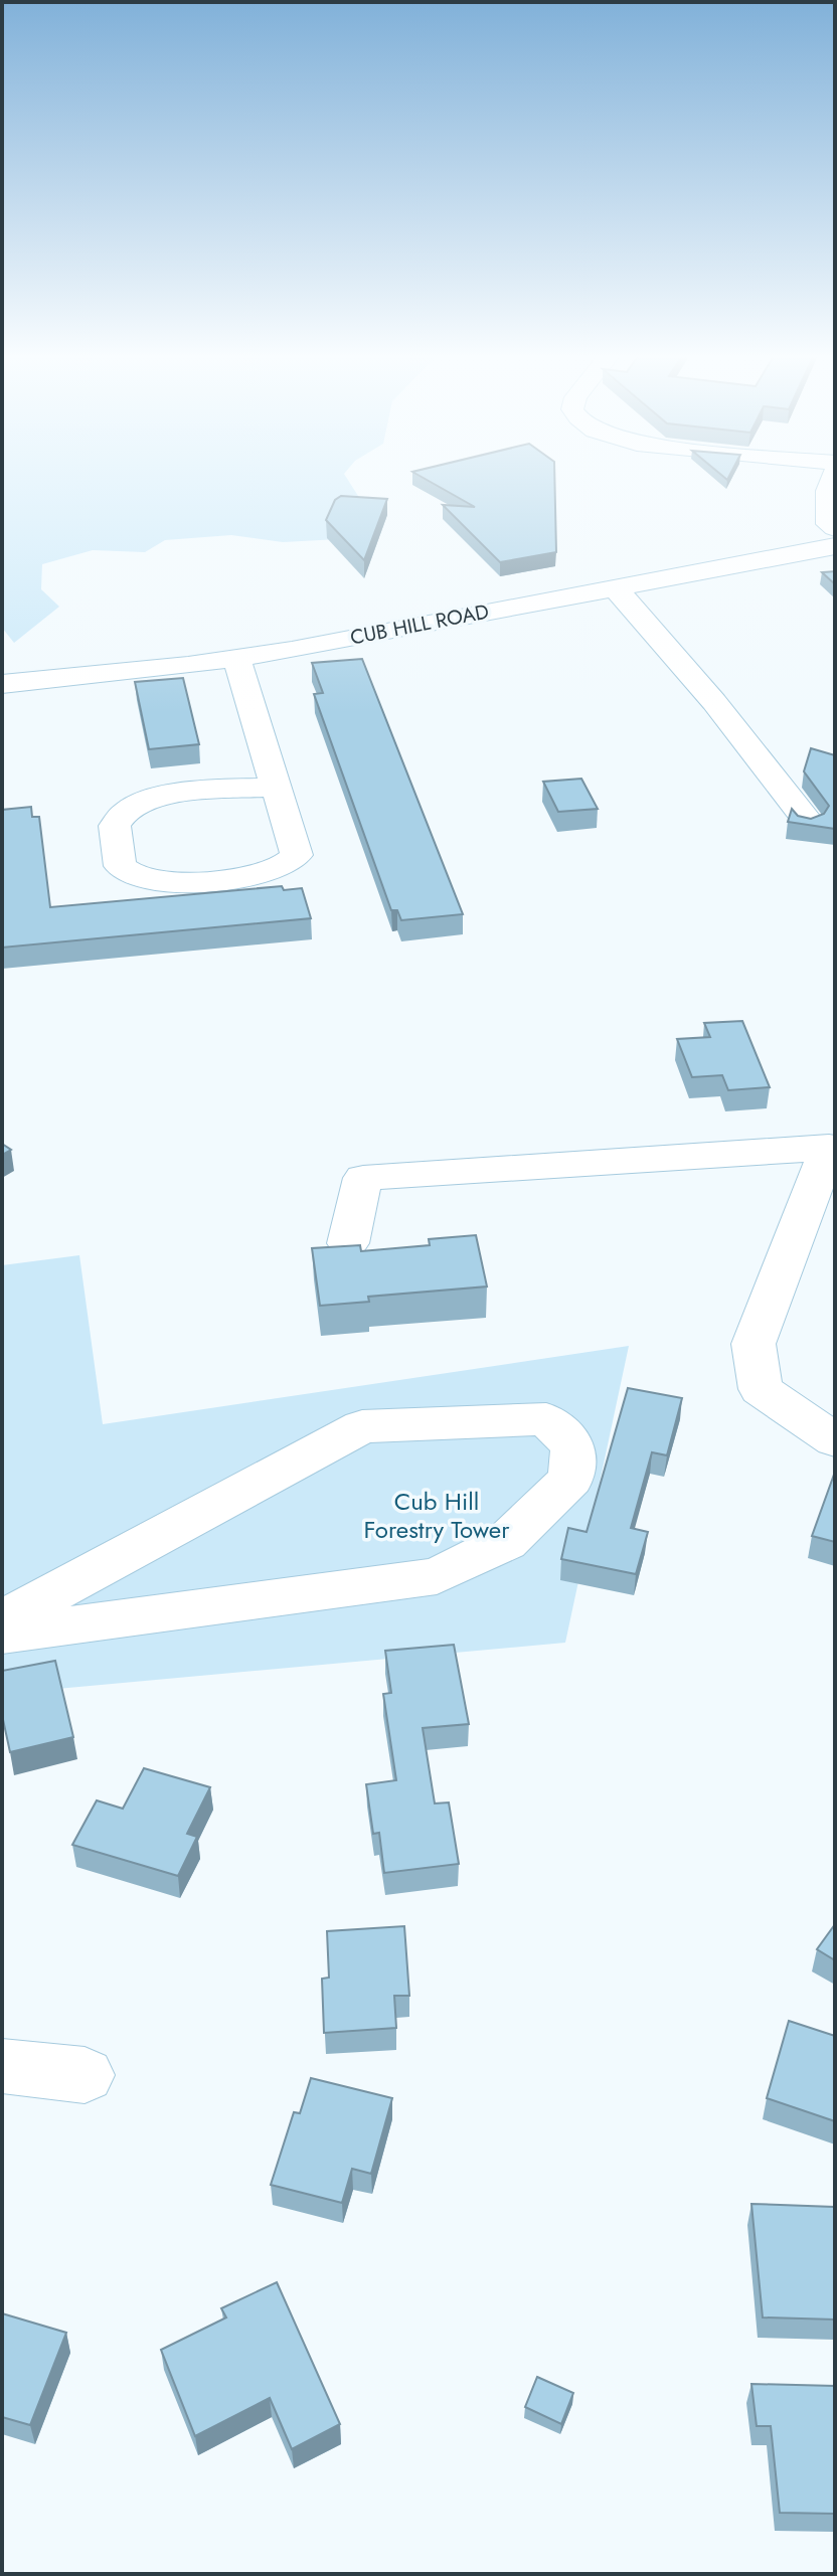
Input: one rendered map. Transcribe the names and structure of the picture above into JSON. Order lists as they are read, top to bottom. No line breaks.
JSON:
{"streets":{"street":["CUB HILL ROAD"]},"parks":["Cub Hill Forestry Tower"]}
